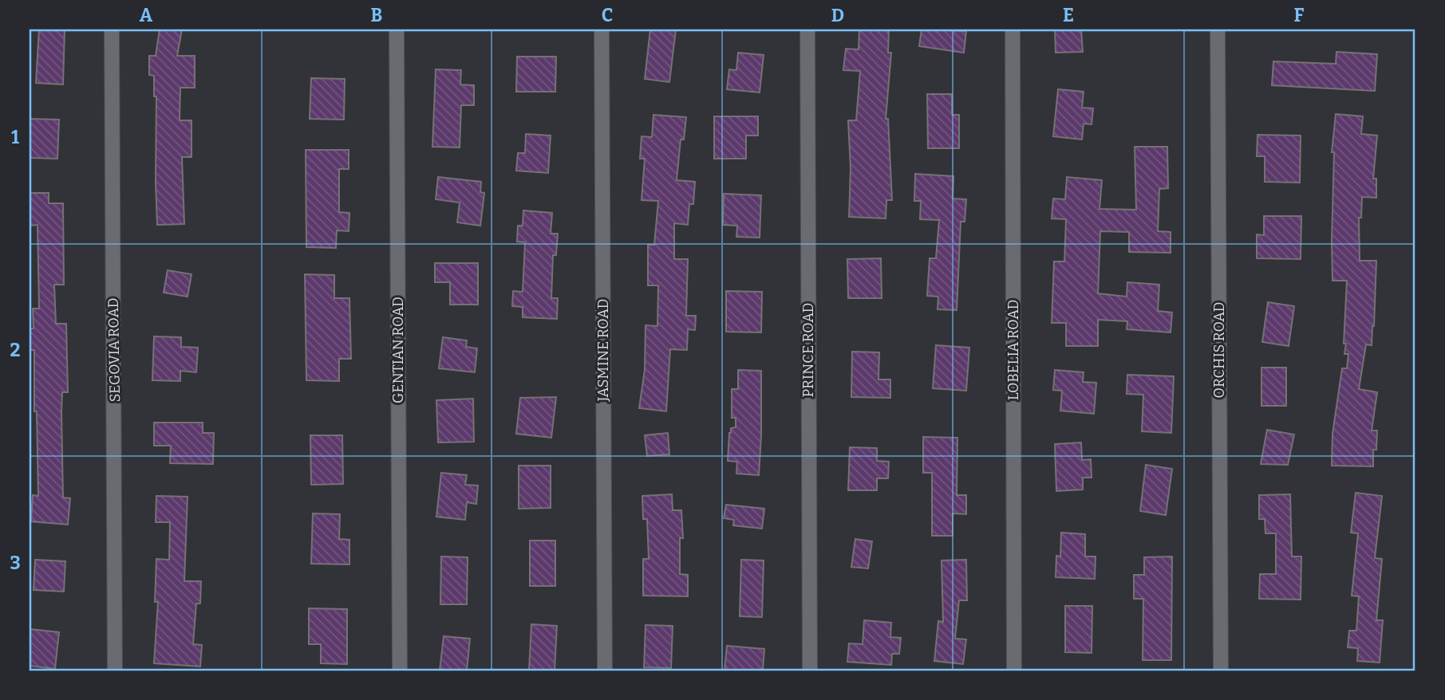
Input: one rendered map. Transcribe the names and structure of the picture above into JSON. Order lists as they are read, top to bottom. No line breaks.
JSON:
{"streets":{"street":["SEGOVIA ROAD","GENTIAN ROAD","JASMINE ROAD","PRINCE ROAD","LOBELIA ROAD","ORCHIS ROAD"]},"grid":{"columns":["A","B","C","D","E","F"],"rows":["1","2","3"]}}
